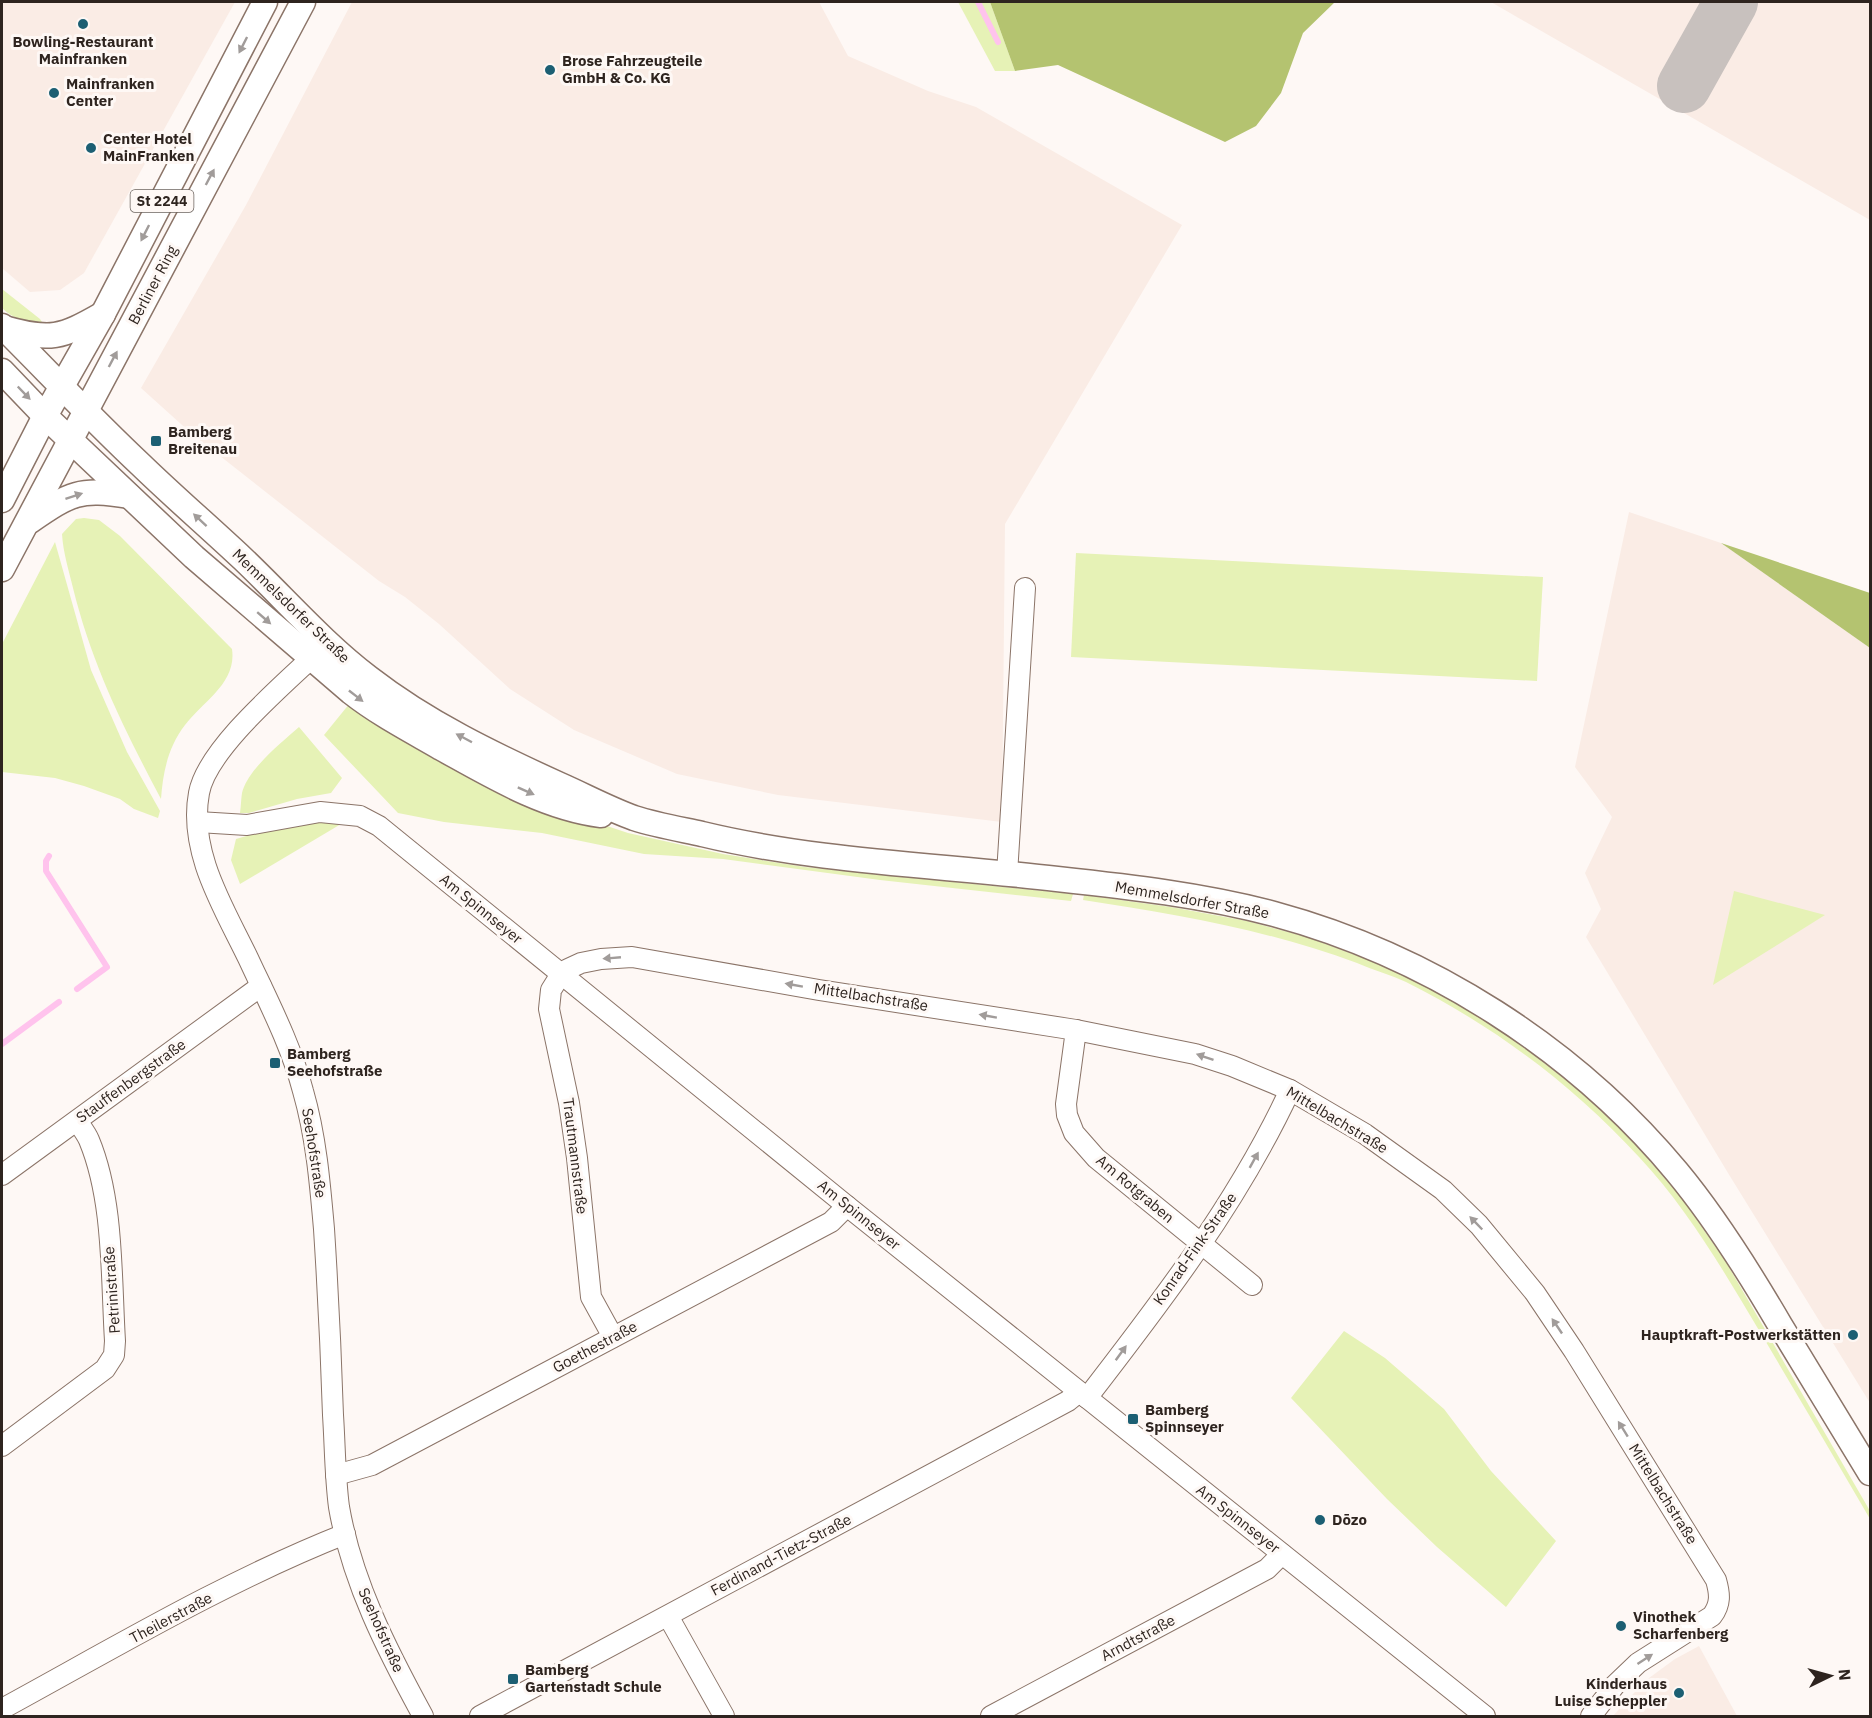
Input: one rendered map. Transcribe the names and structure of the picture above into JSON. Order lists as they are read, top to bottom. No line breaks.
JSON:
{"streets":{"main road":["St 2244","Berliner Ring","Memmelsdorfer Straße"],"street":["Am Spinnseyer","Mittelbachstraße","Stauffenbergstraße","Seehofstraße","Trautmannstraße","Am Rotgraben","Konrad-Fink-Straße","Petrinistraße","Goethestraße","Ferdinand-Tietz-Straße","Theilerstraße","Arndtstraße"]},"crossings":[["Berliner Ring","Memmelsdorfer Straße"],["Memmelsdorfer Straße","Seehofstraße"],["Am Spinnseyer","Mittelbachstraße"],["Am Spinnseyer","Seehofstraße"],["Am Spinnseyer","Trautmannstraße"],["Am Spinnseyer","Konrad-Fink-Straße"],["Am Spinnseyer","Goethestraße"],["Am Spinnseyer","Ferdinand-Tietz-Straße"],["Am Spinnseyer","Arndtstraße"],["Mittelbachstraße","Trautmannstraße"],["Mittelbachstraße","Am Rotgraben"],["Mittelbachstraße","Konrad-Fink-Straße"],["Stauffenbergstraße","Seehofstraße"],["Stauffenbergstraße","Petrinistraße"],["Seehofstraße","Goethestraße"],["Seehofstraße","Theilerstraße"],["Trautmannstraße","Goethestraße"],["Am Rotgraben","Konrad-Fink-Straße"],["Konrad-Fink-Straße","Ferdinand-Tietz-Straße"]],"one_way":["Konrad-Fink-Straße"],"places":{"other":["Bowling-Restaurant Mainfranken","Brose Fahrzeugteile GmbH & Co. KG","Mainfranken Center","Center Hotel MainFranken","Hauptkraft-Postwerkstätten","Dōzo","Vinothek Scharfenberg","Kinderhaus Luise Scheppler"],"transit":["Bamberg Breitenau","Bamberg Seehofstraße","Bamberg Spinnseyer","Bamberg Gartenstadt Schule"]},"north":"right"}
